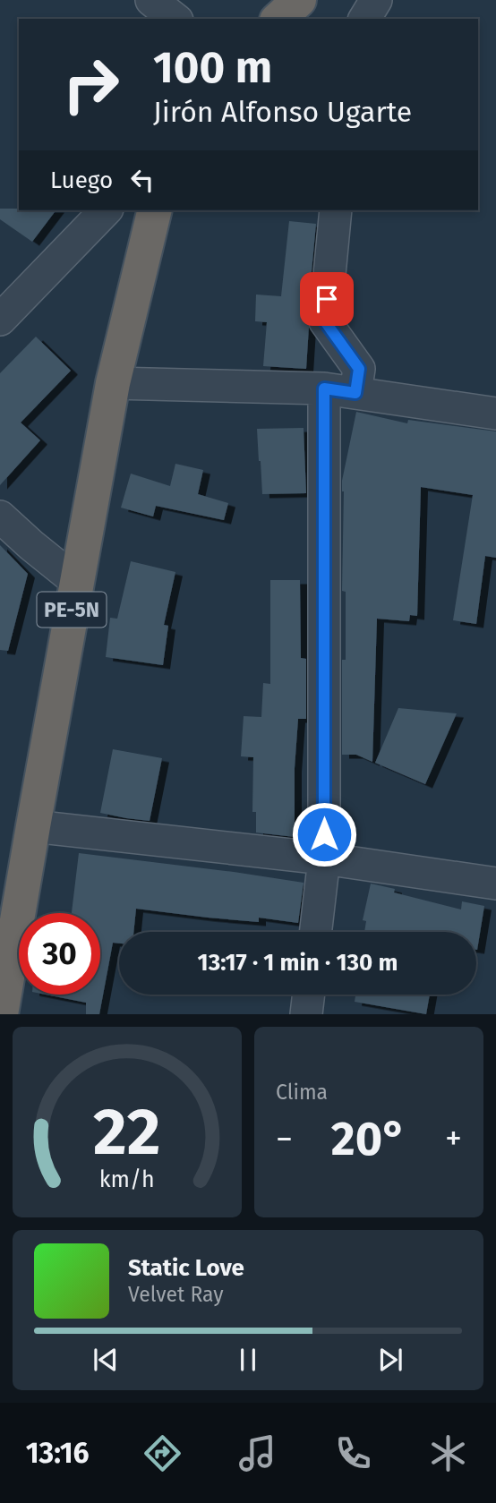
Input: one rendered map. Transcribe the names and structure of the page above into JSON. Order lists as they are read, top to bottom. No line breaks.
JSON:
{"streets":{"highway":["PE-5N"]},"page":{"turn":["100 m","Jirón Alfonso Ugarte"],"then":"Luego","limit":"30","trip":"13:17 · 1 min · 130 m","tile":"Clima","heat":["−","20°","+"],"song":["Static Love","Velvet Ray"],"tabs":"13:16","gauge":["22","km/h"]}}
